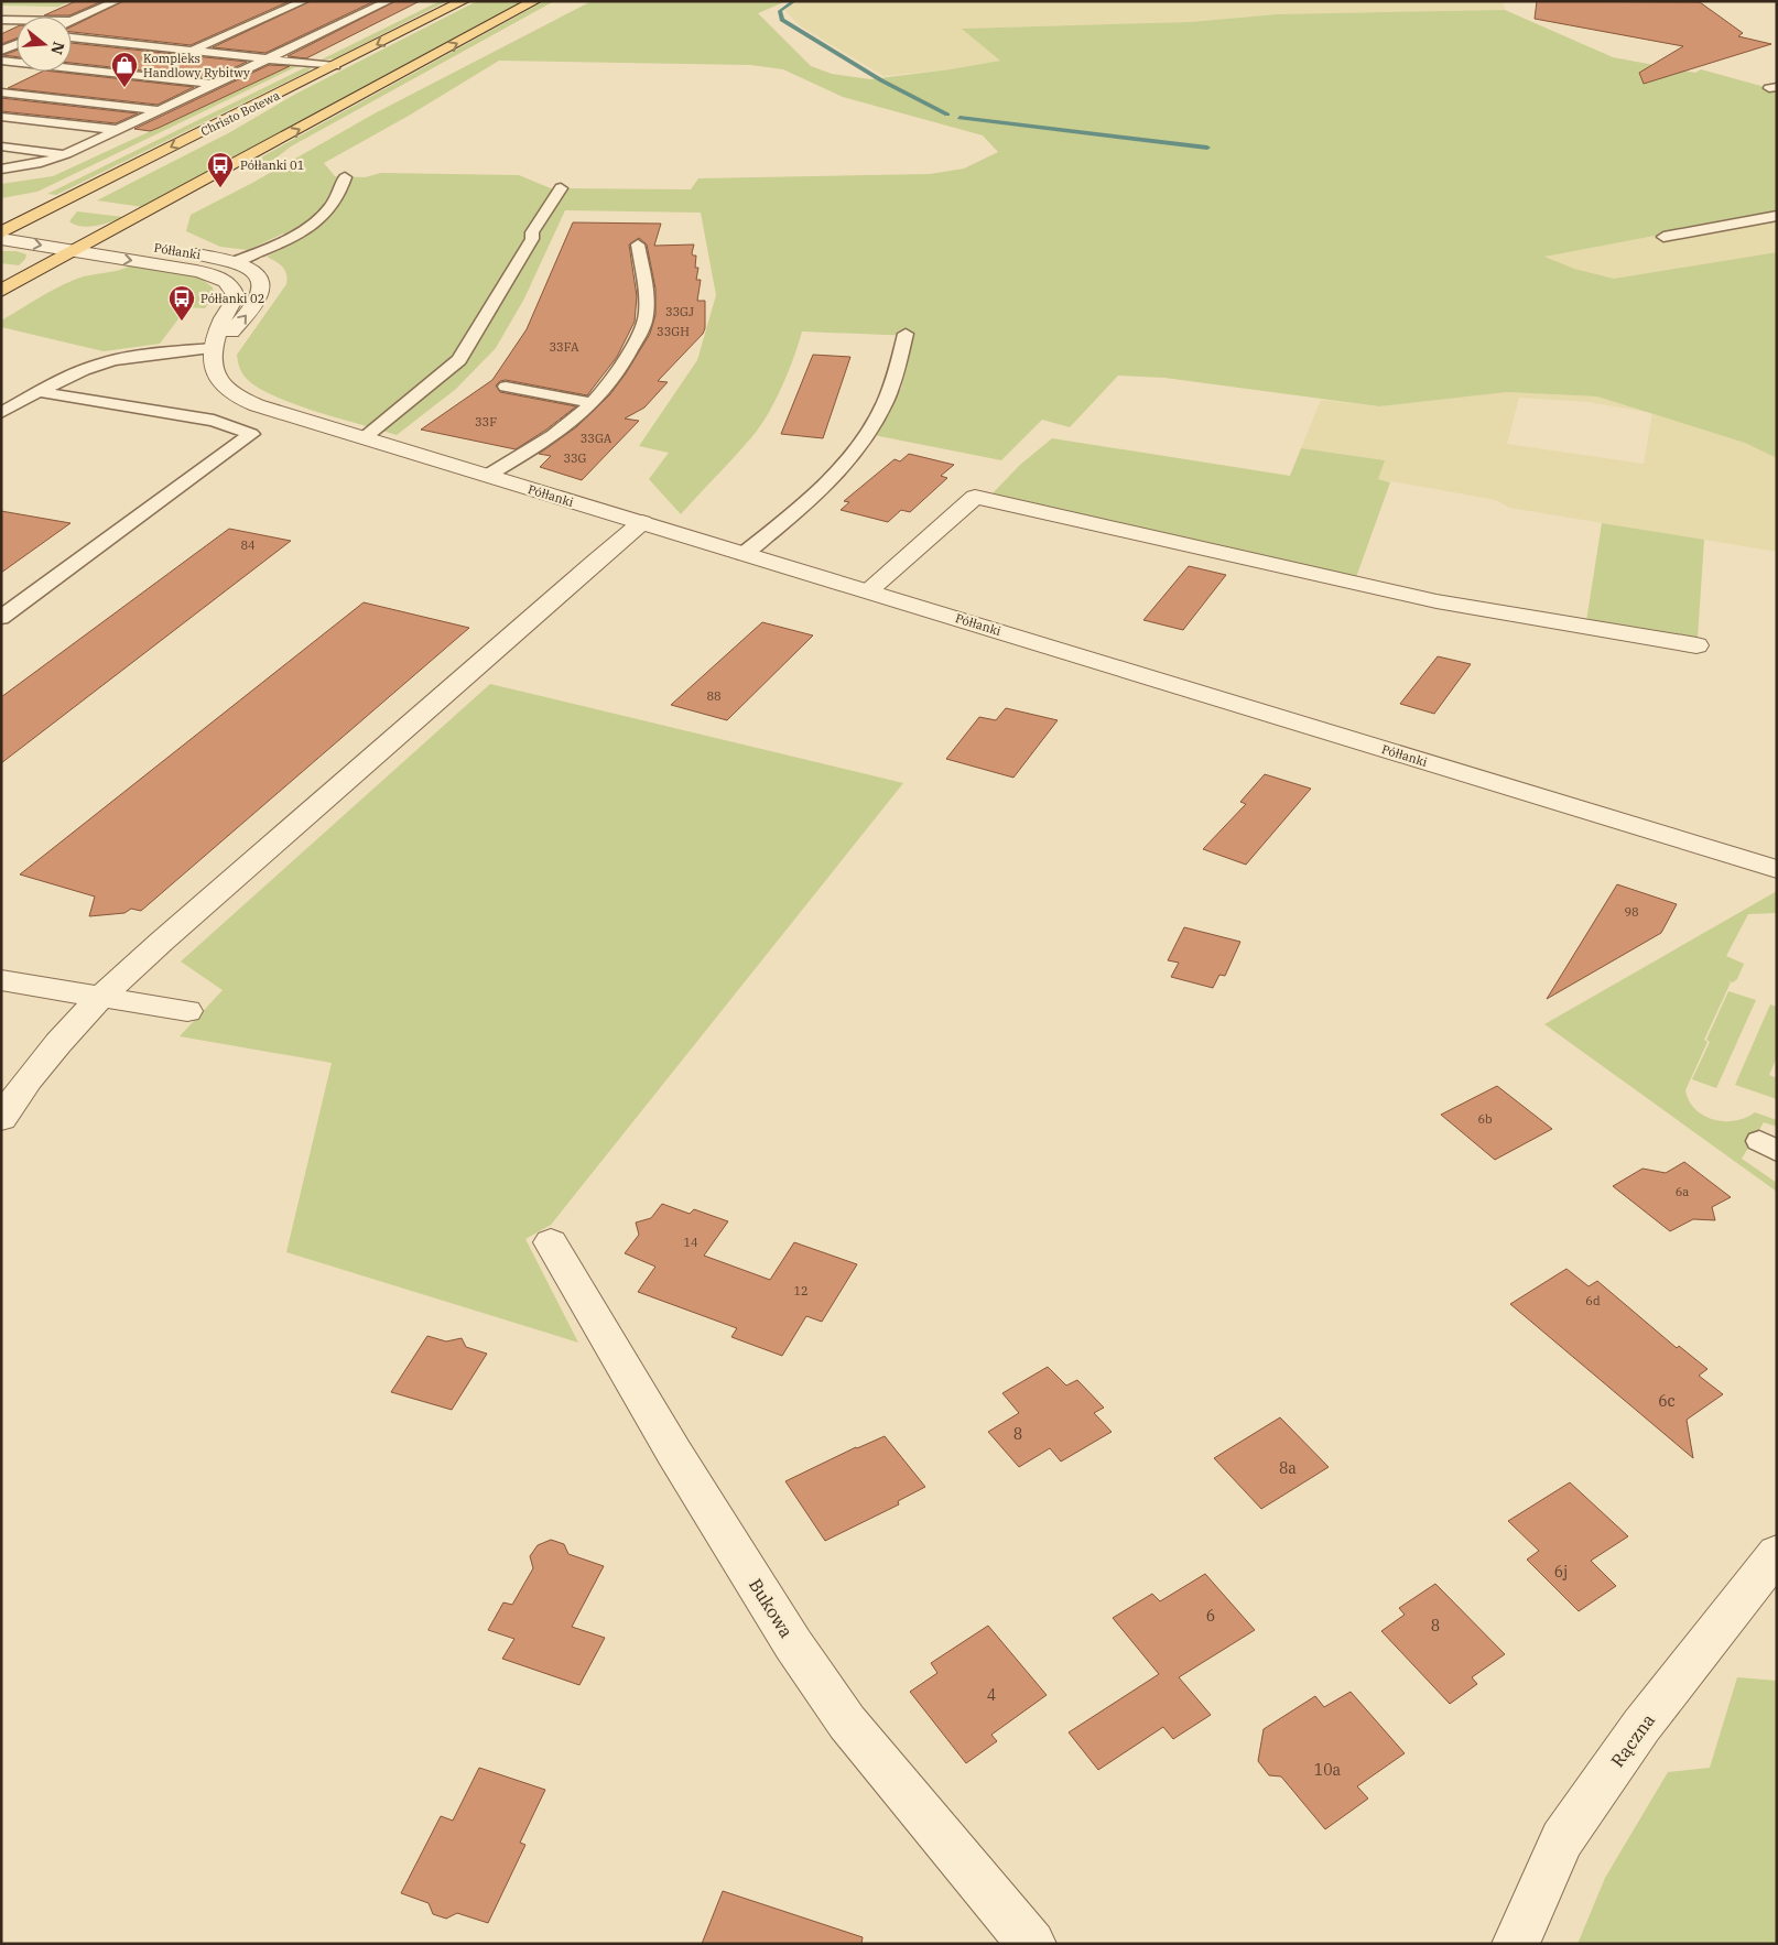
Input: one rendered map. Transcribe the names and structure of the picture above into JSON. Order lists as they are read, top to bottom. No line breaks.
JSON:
{"streets":{"main road":["Christo Botewa"],"street":["Półłanki","Bukowa","Rączna"]},"crossings":[["Christo Botewa","Półłanki"]],"places":{"shop":["Kompleks Handlowy Rybitwy"],"bus stop":["Półłanki 01","Półłanki 02"]},"house_numbers":["33GJ","33GH","33FA","33F","33GA","33G","84","88","98","6b","6a","14","12","6d","6c","8","8a","6j","6","8","4","10a"],"north":"right"}
